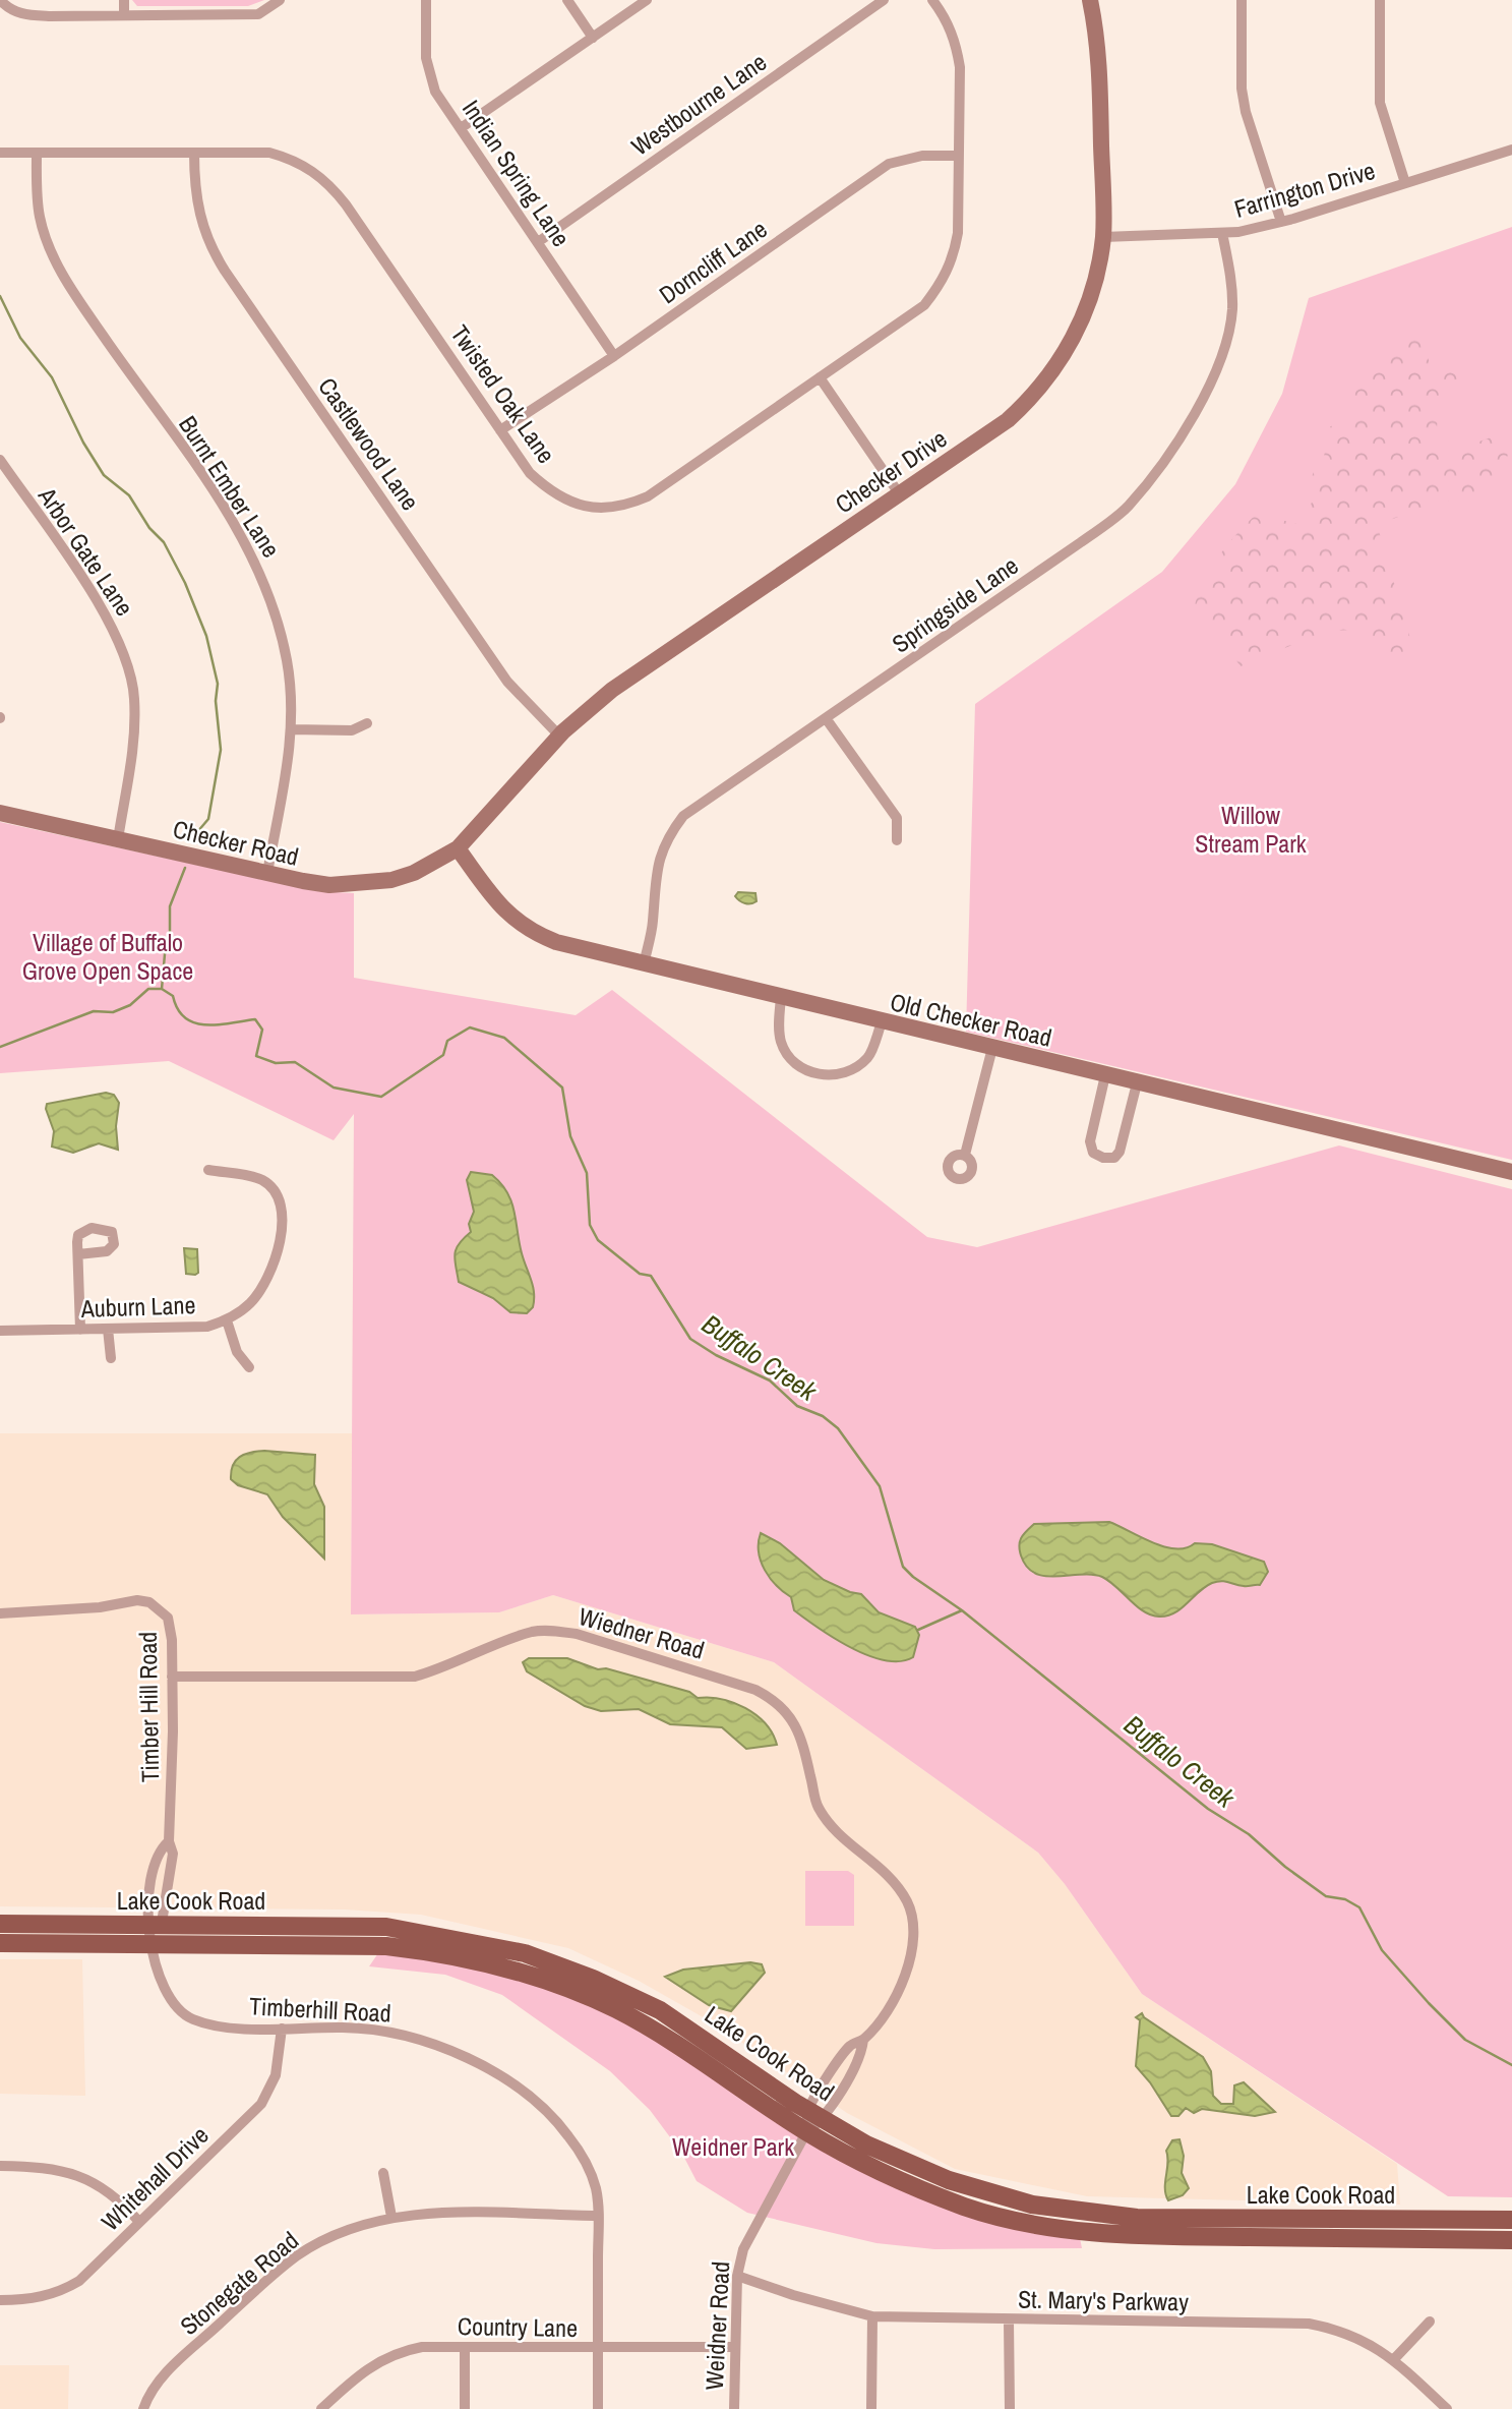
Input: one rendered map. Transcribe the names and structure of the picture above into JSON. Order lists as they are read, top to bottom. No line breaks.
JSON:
{"streets":{"main road":["Lake Cook Road"],"street":["Westbourne Lane","Indian Spring Lane","Farrington Drive","Dorncliff Lane","Twisted Oak Lane","Castlewood Lane","Checker Drive","Burnt Ember Lane","Arbor Gate Lane","Springside Lane","Checker Road","Old Checker Road","Auburn Lane","Wiedner Road","Timber Hill Road","Timberhill Road","Whitehall Drive","Stonegate Road","St. Mary's Parkway","Weidner Road","Country Lane"]},"crossings":[["Westbourne Lane","Indian Spring Lane"],["Indian Spring Lane","Dorncliff Lane"],["Farrington Drive","Checker Drive"],["Farrington Drive","Springside Lane"],["Dorncliff Lane","Twisted Oak Lane"],["Twisted Oak Lane","Castlewood Lane"],["Twisted Oak Lane","Burnt Ember Lane"],["Castlewood Lane","Checker Drive"],["Checker Drive","Checker Road"],["Checker Drive","Old Checker Road"],["Burnt Ember Lane","Checker Road"],["Arbor Gate Lane","Checker Road"],["Springside Lane","Old Checker Road"],["Checker Road","Old Checker Road"],["Wiedner Road","Timber Hill Road"],["Wiedner Road","Weidner Road"],["Timber Hill Road","Lake Cook Road"],["Timber Hill Road","Timberhill Road"],["Lake Cook Road","Timberhill Road"],["Lake Cook Road","Weidner Road"],["Timberhill Road","Whitehall Drive"],["Timberhill Road","Stonegate Road"],["Timberhill Road","Country Lane"],["St. Mary's Parkway","Weidner Road"],["Weidner Road","Country Lane"]],"water":["Buffalo Creek"],"parks":["Willow Stream Park","Village of Buffalo Grove Open Space","Weidner Park"]}
